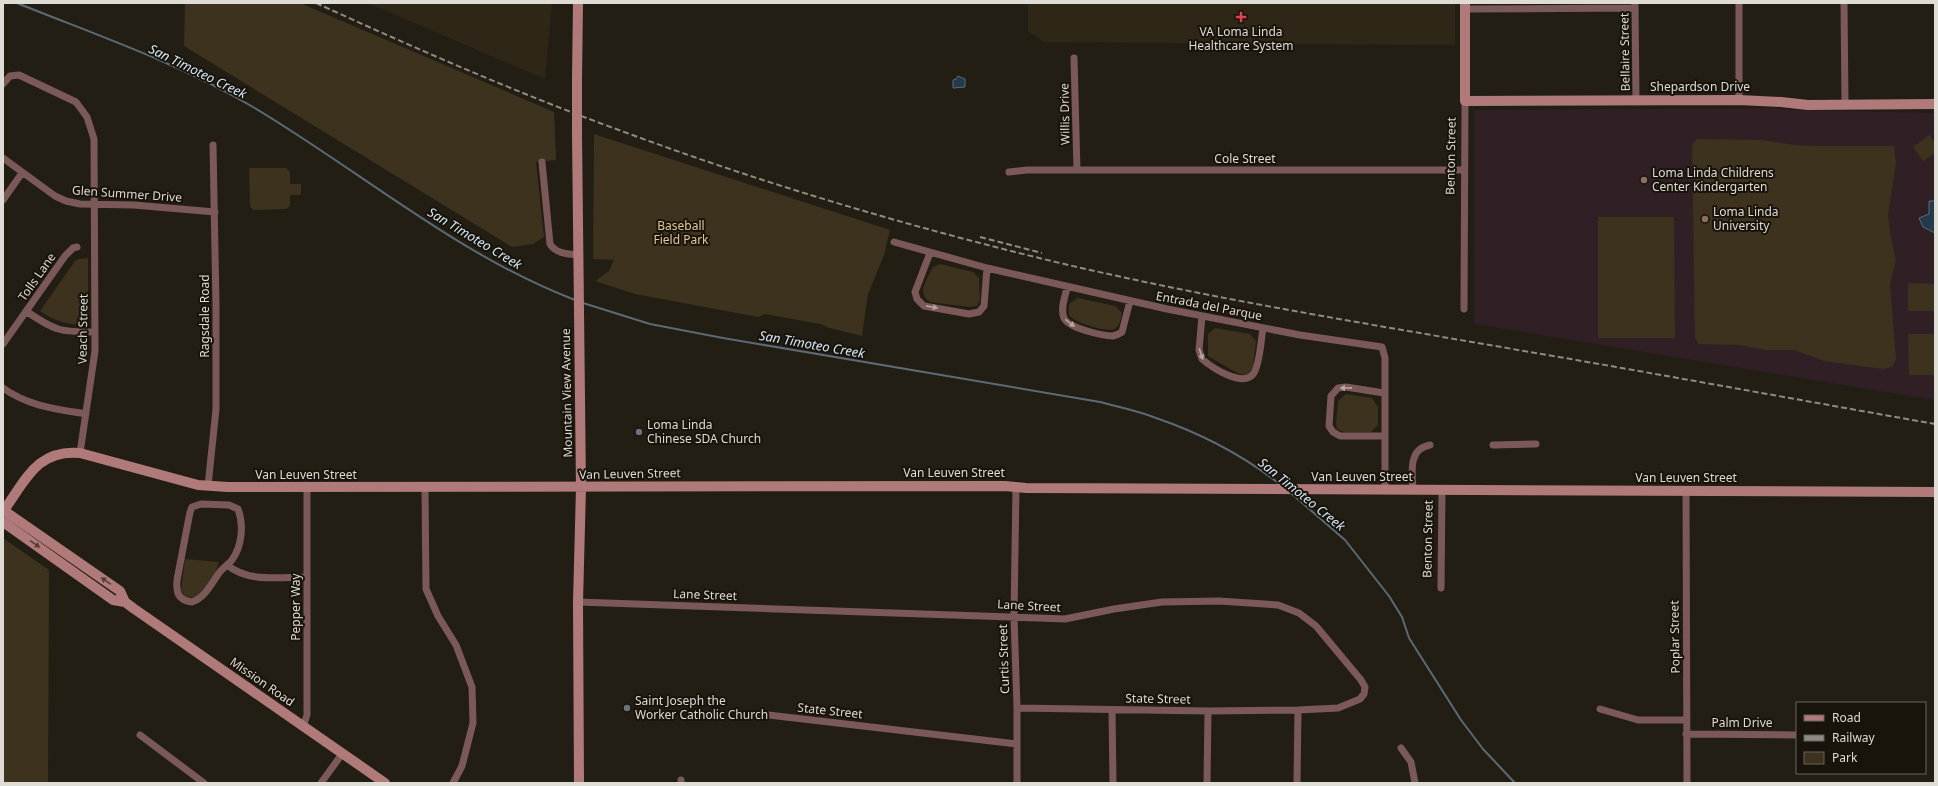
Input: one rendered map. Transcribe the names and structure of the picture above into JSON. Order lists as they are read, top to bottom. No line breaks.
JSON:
{"streets":{"street":["Bellaire Street","Shepardson Drive","Willis Drive","Benton Street","Cole Street","Glen Summer Drive","Tolls Lane","Entrada del Parque","Ragsdale Road","Veach Street","Mountain View Avenue","Van Leuven Street","Lane Street","Pepper Way","Poplar Street","Curtis Street","Mission Road","State Street","Palm Drive"]},"crossings":[["Bellaire Street","Shepardson Drive"],["Shepardson Drive","Benton Street"],["Willis Drive","Cole Street"],["Benton Street","Cole Street"],["Benton Street","Van Leuven Street"],["Glen Summer Drive","Ragsdale Road"],["Glen Summer Drive","Veach Street"],["Entrada del Parque","Van Leuven Street"],["Ragsdale Road","Van Leuven Street"],["Veach Street","Van Leuven Street"],["Mountain View Avenue","Van Leuven Street"],["Mountain View Avenue","Lane Street"],["Van Leuven Street","Pepper Way"],["Van Leuven Street","Poplar Street"],["Van Leuven Street","Curtis Street"],["Van Leuven Street","Mission Road"],["Lane Street","Curtis Street"],["Lane Street","State Street"],["Pepper Way","Mission Road"],["Poplar Street","Palm Drive"],["Curtis Street","State Street"]],"water":["San Timoteo Creek"],"parks":["Baseball Field Park"],"places":{"health":["VA Loma Linda Healthcare System"],"other":["Loma Linda Childrens Center Kindergarten","Loma Linda University","Loma Linda Chinese SDA Church","Saint Joseph the Worker Catholic Church"]},"legend":["Road","Railway","Park"]}
